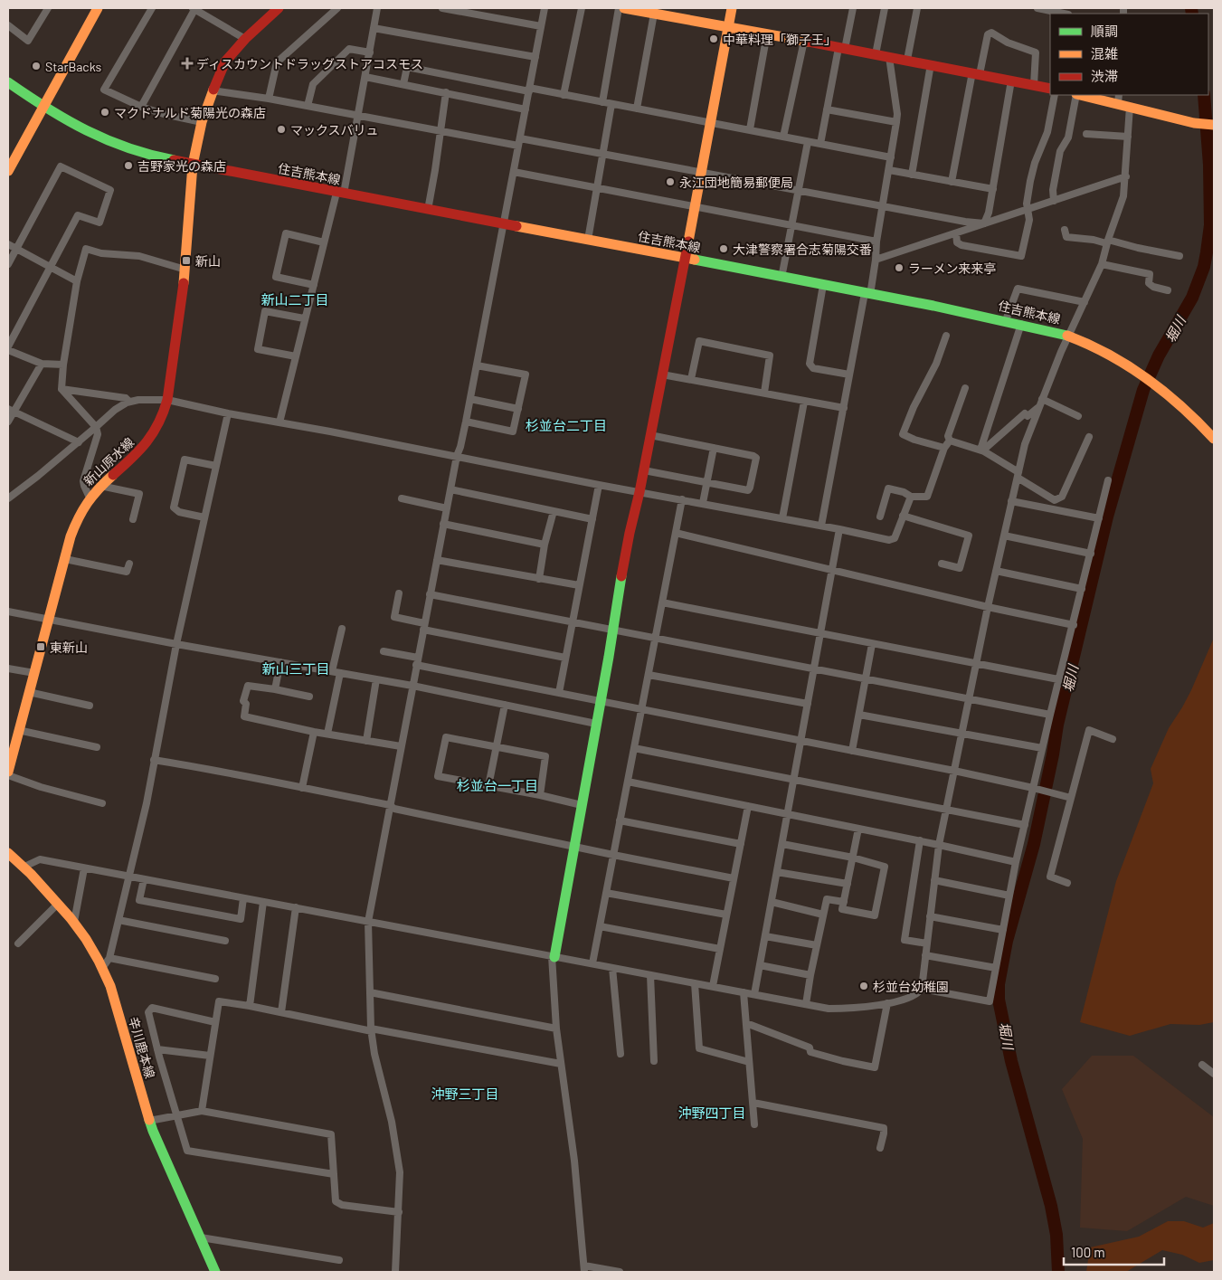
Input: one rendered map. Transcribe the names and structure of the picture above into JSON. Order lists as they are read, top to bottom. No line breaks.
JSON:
{"streets":{"main road":["住吉熊本線","新山原水線","辛川鹿本線"]},"crossings":[["住吉熊本線","新山原水線"]],"districts":["新山二丁目","杉並台二丁目","新山三丁目","杉並台一丁目","沖野三丁目","沖野四丁目"],"water":["堀川"],"places":{"other":["中華料理「獅子王」","StarBacks","マクドナルド菊陽光の森店","マックスバリュ","吉野家光の森店","永江団地簡易郵便局","大津警察署合志菊陽交番","ラーメン来来亭","杉並台幼稚園"],"health":["ディスカウントドラッグストアコスモス"],"transit":["新山","東新山"]},"legend":["順調","混雑","渋滞"],"scale_bar":"100 m"}
